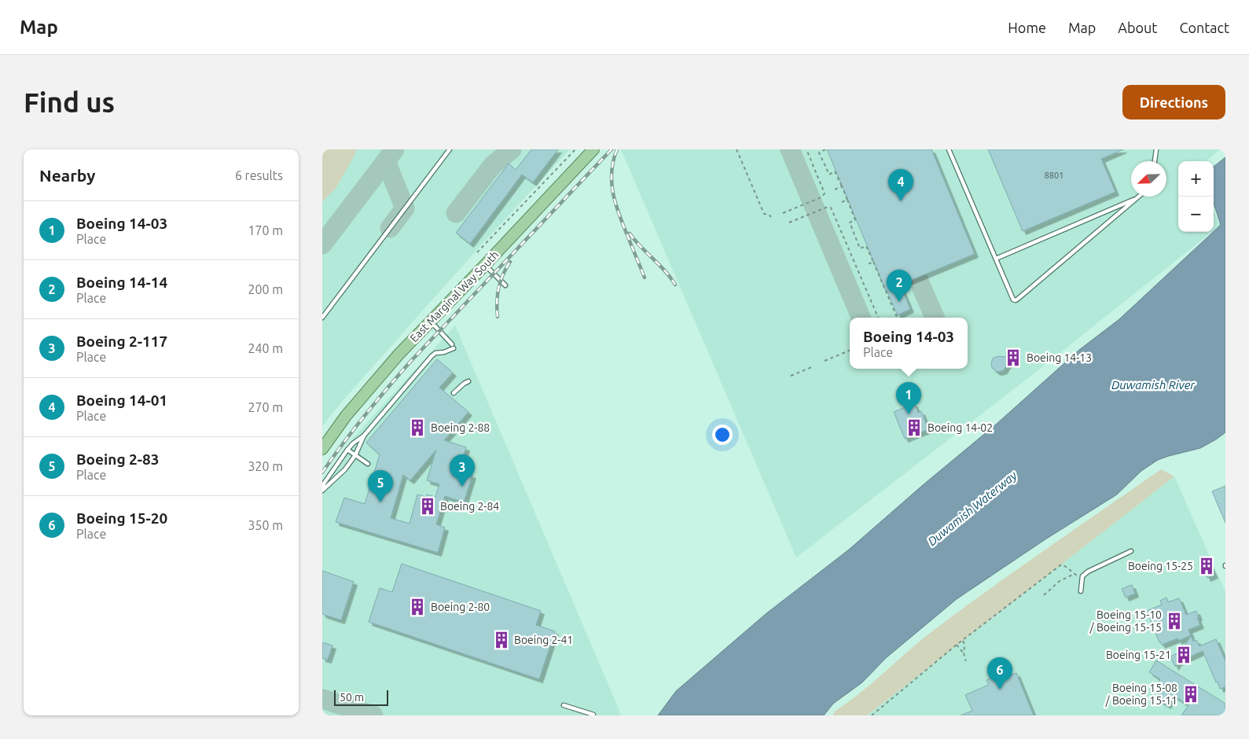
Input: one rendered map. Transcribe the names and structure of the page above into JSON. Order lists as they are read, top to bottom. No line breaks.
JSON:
{"streets":{"main road":["East Marginal Way South"]},"water":["Duwamish River","Duwamish Waterway"],"places":{"building":["Boeing 14-13","Boeing 2-88","Boeing 14-02","Boeing 2-84","Boeing 15-25","Boeing 2-80","Boeing 15-10 / Boeing 15-15","Boeing 2-41","Boeing 15-21","Boeing 15-08 / Boeing 15-11"]},"house_numbers":["8801"],"scale_bar":"50 m","north":"bottom left","page":{"header":"Map","nav":["Home","Map","About","Contact"],"buttons":"Directions","title":"Find us","heading":["Nearby","6 results"],"map_buttons":["+","−"],"pins":["4","2","1","3","5","6"],"list":[{"mark":"1","name":"Boeing 14-03","note":"Place","value":"170 m"},{"mark":"2","name":"Boeing 14-14","note":"Place","value":"200 m"},{"mark":"3","name":"Boeing 2-117","note":"Place","value":"240 m"},{"mark":"4","name":"Boeing 14-01","note":"Place","value":"270 m"},{"mark":"5","name":"Boeing 2-83","note":"Place","value":"320 m"},{"mark":"6","name":"Boeing 15-20","note":"Place","value":"350 m"}],"popup":["Boeing 14-03","Place"],"scale":"50 m"}}
